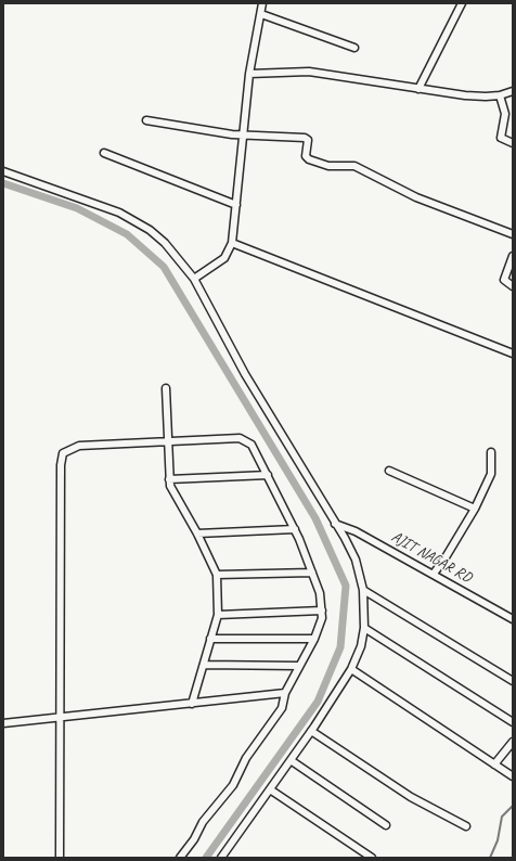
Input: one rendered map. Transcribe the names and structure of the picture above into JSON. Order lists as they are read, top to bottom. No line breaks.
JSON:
{"streets":{"street":["AJIT NAGAR RD"]}}
